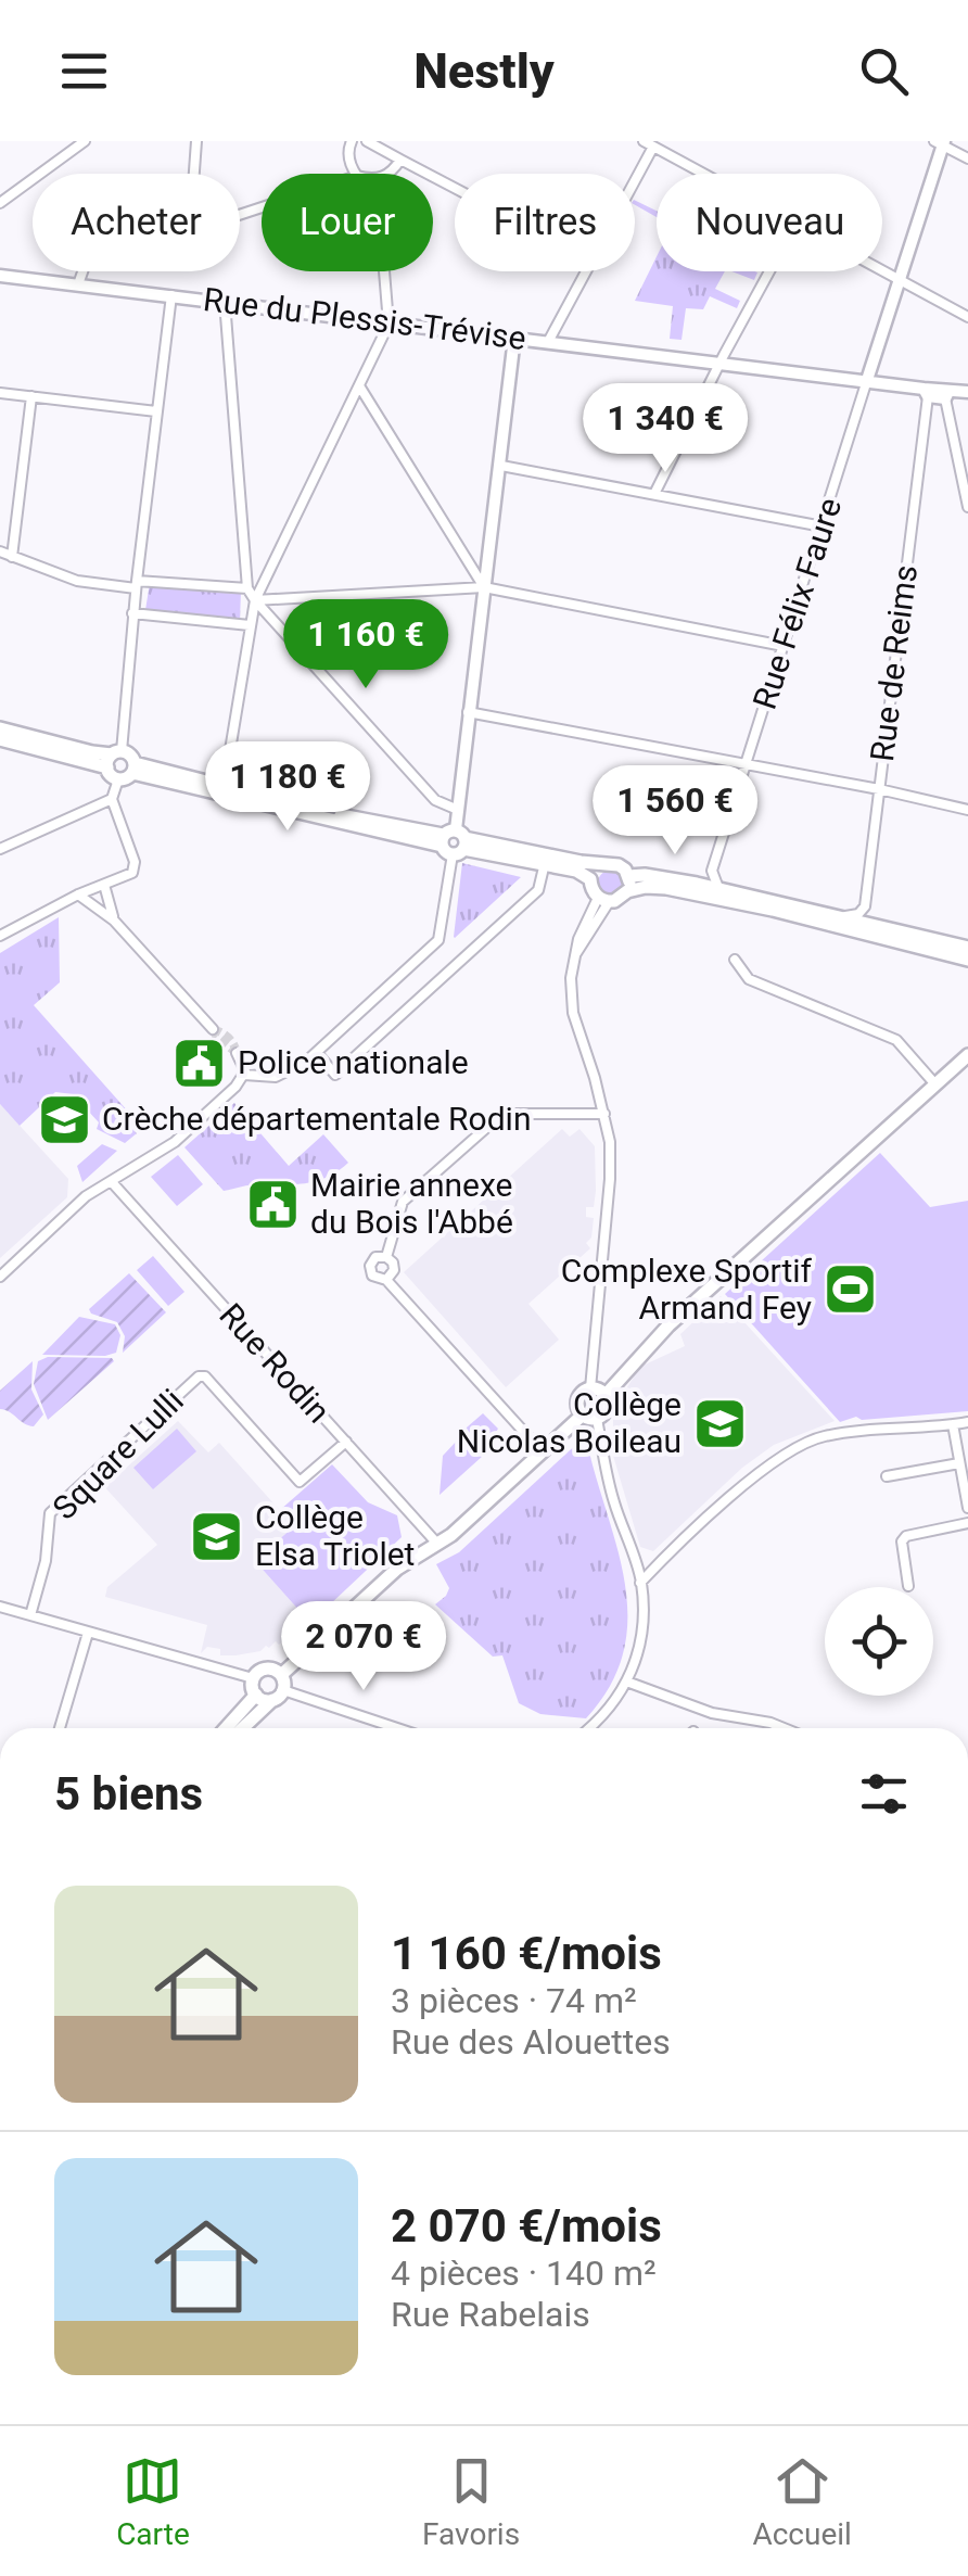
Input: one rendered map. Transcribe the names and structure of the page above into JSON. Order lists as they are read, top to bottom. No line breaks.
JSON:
{"streets":{"street":["Rue du Plessis-Trévise","Rue Félix Faure","Rue de Reims","Rue Rodin","Square Lulli"]},"crossings":[["Rue du Plessis-Trévise","Rue Félix Faure"],["Rue du Plessis-Trévise","Rue de Reims"],["Rue Rodin","Square Lulli"]],"places":{"public building":["Police nationale","Mairie annexe du Bois l'Abbé"],"school or university":["Crèche départementale Rodin","Collège Nicolas Boileau","Collège Elsa Triolet"],"sports":["Complexe Sportif Armand Fey"]},"page":{"header":"Nestly","chip":["Acheter","Louer","Filtres","Nouveau"],"price":["1 340 €","1 160 €","1 180 €","1 560 €","2 070 €"],"heading":"5 biens","list":[{"name":"1 160 €/mois","note":"3 pièces · 74 m² · Rue des Alouettes"},{"name":"2 070 €/mois","note":"4 pièces · 140 m² · Rue Rabelais"}],"tabs":["Carte","Favoris","Accueil"]}}
